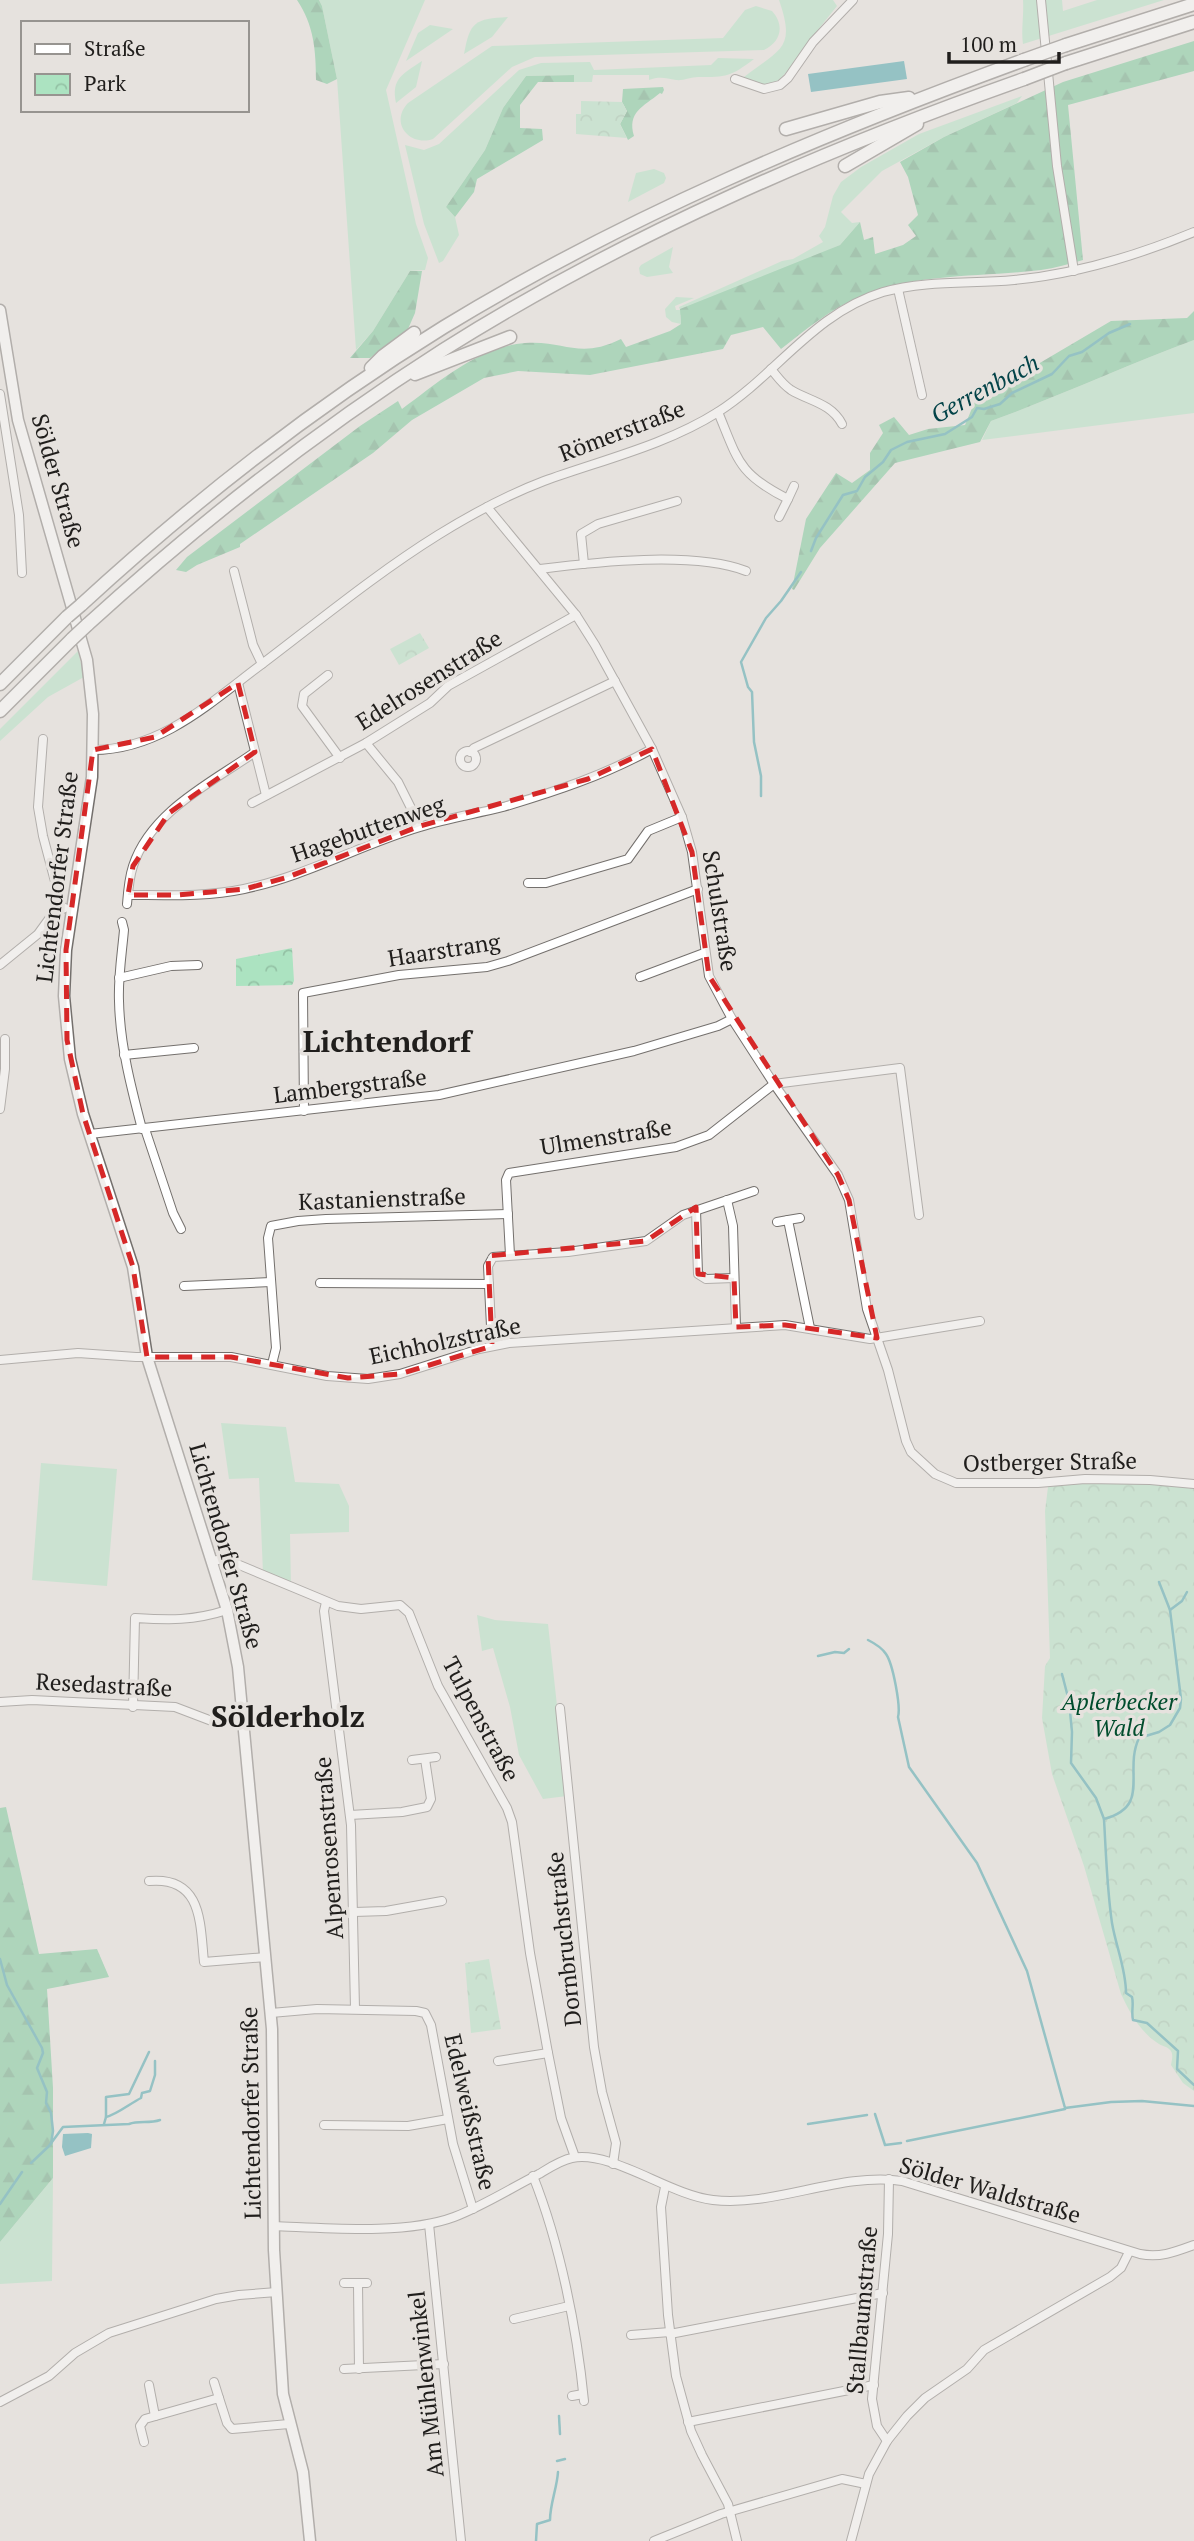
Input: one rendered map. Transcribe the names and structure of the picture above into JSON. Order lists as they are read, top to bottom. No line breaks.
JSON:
{"streets":{"main road":["Sölder Straße","Lichtendorfer Straße"],"street":["Römerstraße","Edelrosenstraße","Hagebuttenweg","Schulstraße","Haarstrang","Lambergstraße","Ulmenstraße","Kastanienstraße","Eichholzstraße","Ostberger Straße","Resedastraße","Tulpenstraße","Alpenrosenstraße","Dornbruchstraße","Edelweißstraße","Sölder Waldstraße","Stallbaumstraße","Am Mühlenwinkel"]},"crossings":[["Römerstraße","Lichtendorfer Straße"],["Römerstraße","Schulstraße"],["Sölder Straße","Lichtendorfer Straße"],["Edelrosenstraße","Schulstraße"],["Hagebuttenweg","Schulstraße"],["Lichtendorfer Straße","Lambergstraße"],["Lichtendorfer Straße","Eichholzstraße"],["Lichtendorfer Straße","Resedastraße"],["Lichtendorfer Straße","Tulpenstraße"],["Lichtendorfer Straße","Edelweißstraße"],["Schulstraße","Haarstrang"],["Schulstraße","Lambergstraße"],["Schulstraße","Ulmenstraße"],["Schulstraße","Eichholzstraße"],["Schulstraße","Ostberger Straße"],["Haarstrang","Lambergstraße"],["Ulmenstraße","Kastanienstraße"],["Kastanienstraße","Eichholzstraße"],["Eichholzstraße","Ostberger Straße"],["Tulpenstraße","Alpenrosenstraße"],["Tulpenstraße","Sölder Waldstraße"],["Alpenrosenstraße","Edelweißstraße"],["Dornbruchstraße","Sölder Waldstraße"],["Sölder Waldstraße","Stallbaumstraße"]],"districts":["Lichtendorf","Sölderholz"],"water":["Gerrenbach"],"parks":["Aplerbecker Wald"],"legend":["Straße","Park"],"scale_bar":"100 m"}
